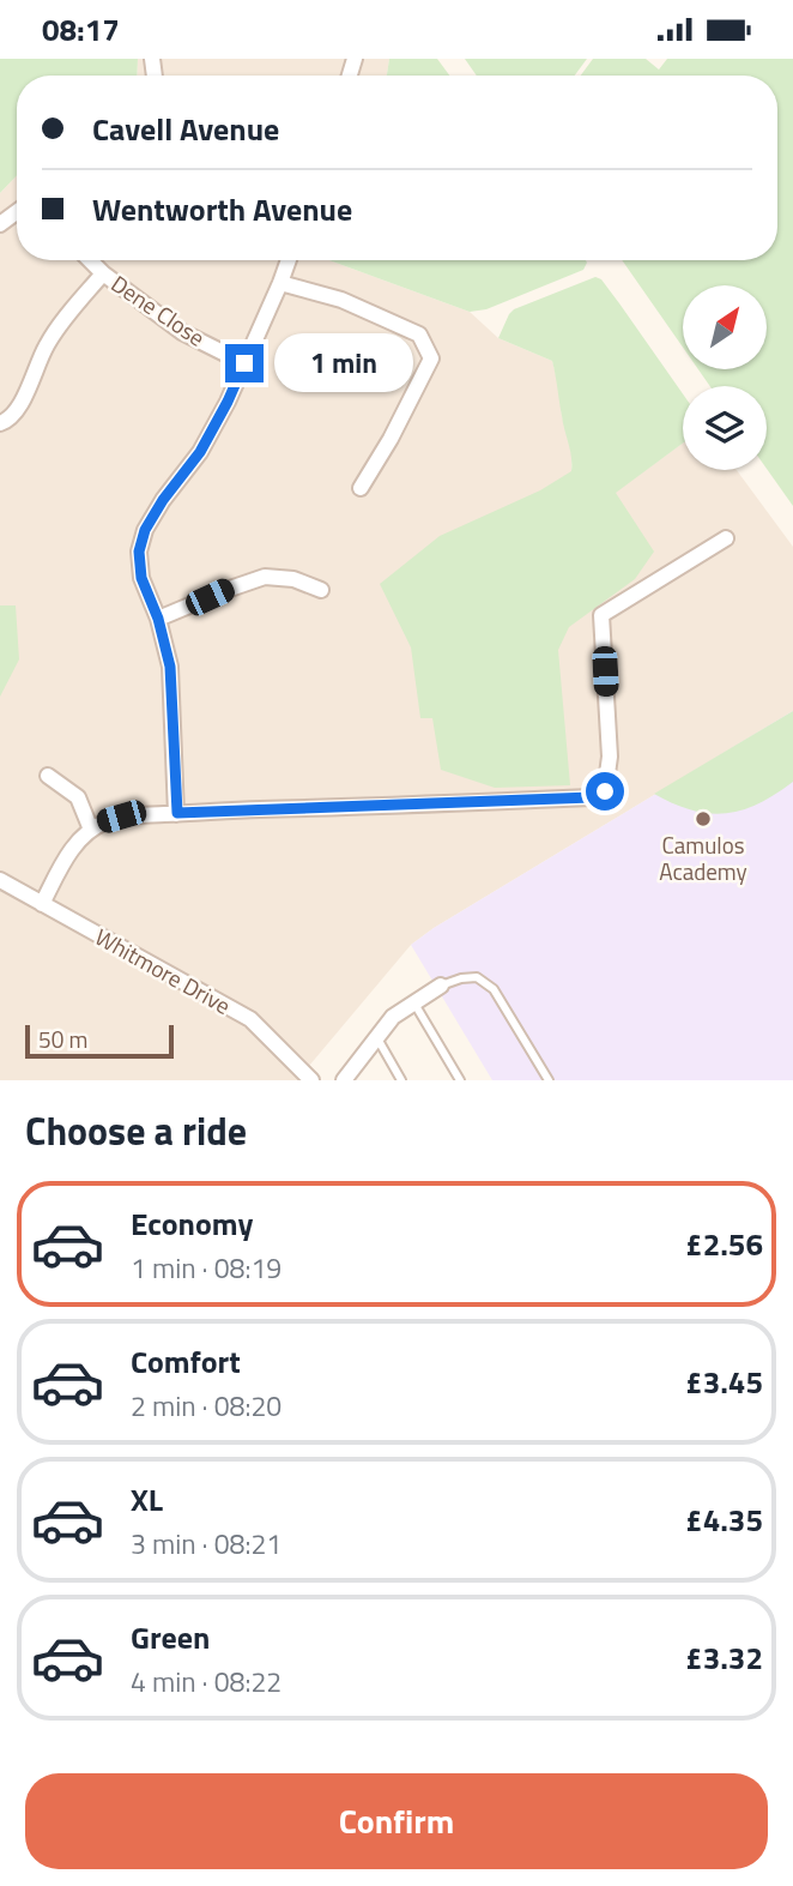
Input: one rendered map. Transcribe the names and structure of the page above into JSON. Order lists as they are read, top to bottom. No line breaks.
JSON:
{"streets":{"street":["Dene Close","Whitmore Drive"]},"places":["Camulos Academy"],"scale_bar":"50 m","north":"top right","page":{"status":"08:17","banner":["Cavell Avenue","Wentworth Avenue"],"bubble":"1 min","scale":"50 m","heading":"Choose a ride","list":[{"name":"Economy","note":"1 min · 08:19","value":"£2.56"},{"name":"Comfort","note":"2 min · 08:20","value":"£3.45"},{"name":"XL","note":"3 min · 08:21","value":"£4.35"},{"name":"Green","note":"4 min · 08:22","value":"£3.32"}],"buttons":"Confirm"}}
